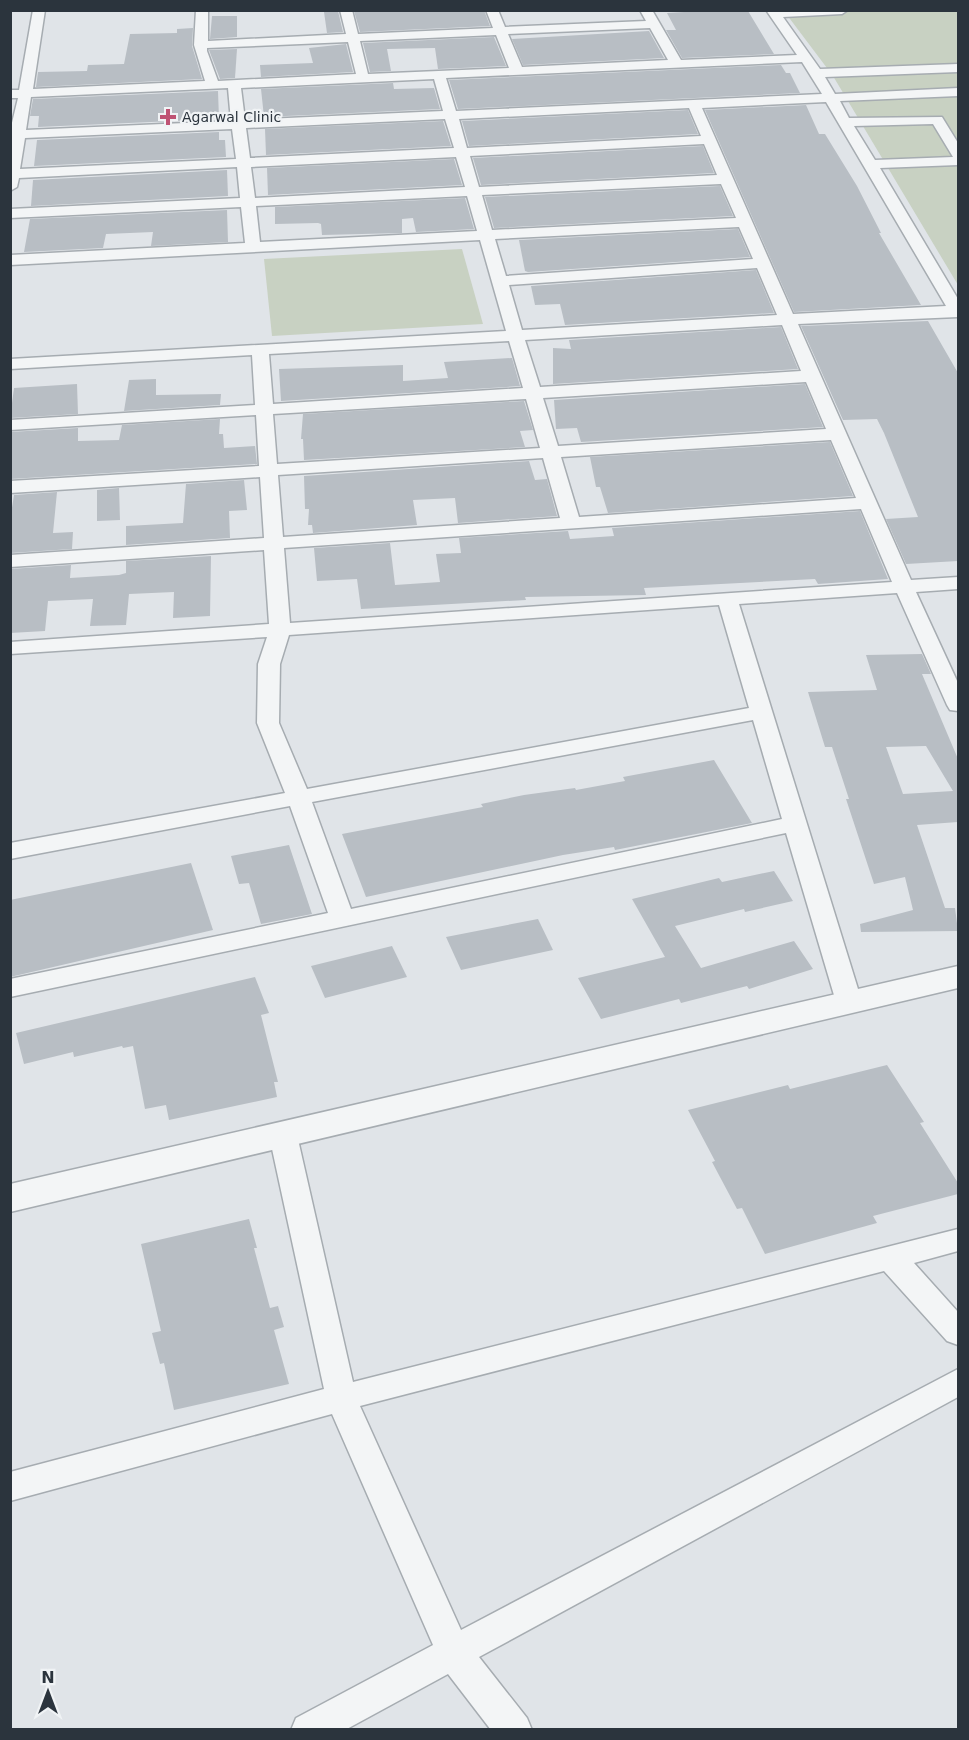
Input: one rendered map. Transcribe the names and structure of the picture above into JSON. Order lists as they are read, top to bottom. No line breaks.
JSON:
{"places":{"health":["Agarwal Clinic"]},"north":"top"}
